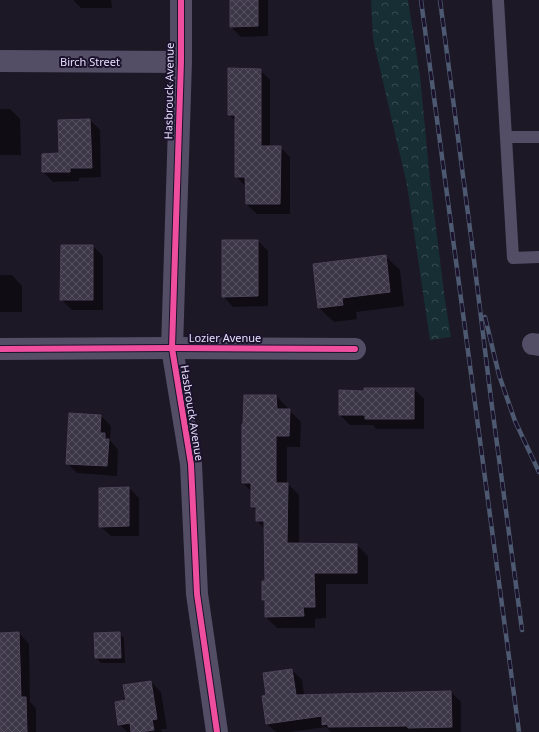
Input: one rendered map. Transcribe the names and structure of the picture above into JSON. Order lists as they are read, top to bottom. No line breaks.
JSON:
{"streets":{"street":["Birch Street","Hasbrouck Avenue","Lozier Avenue"]},"crossings":[["Birch Street","Hasbrouck Avenue"],["Hasbrouck Avenue","Lozier Avenue"]]}
